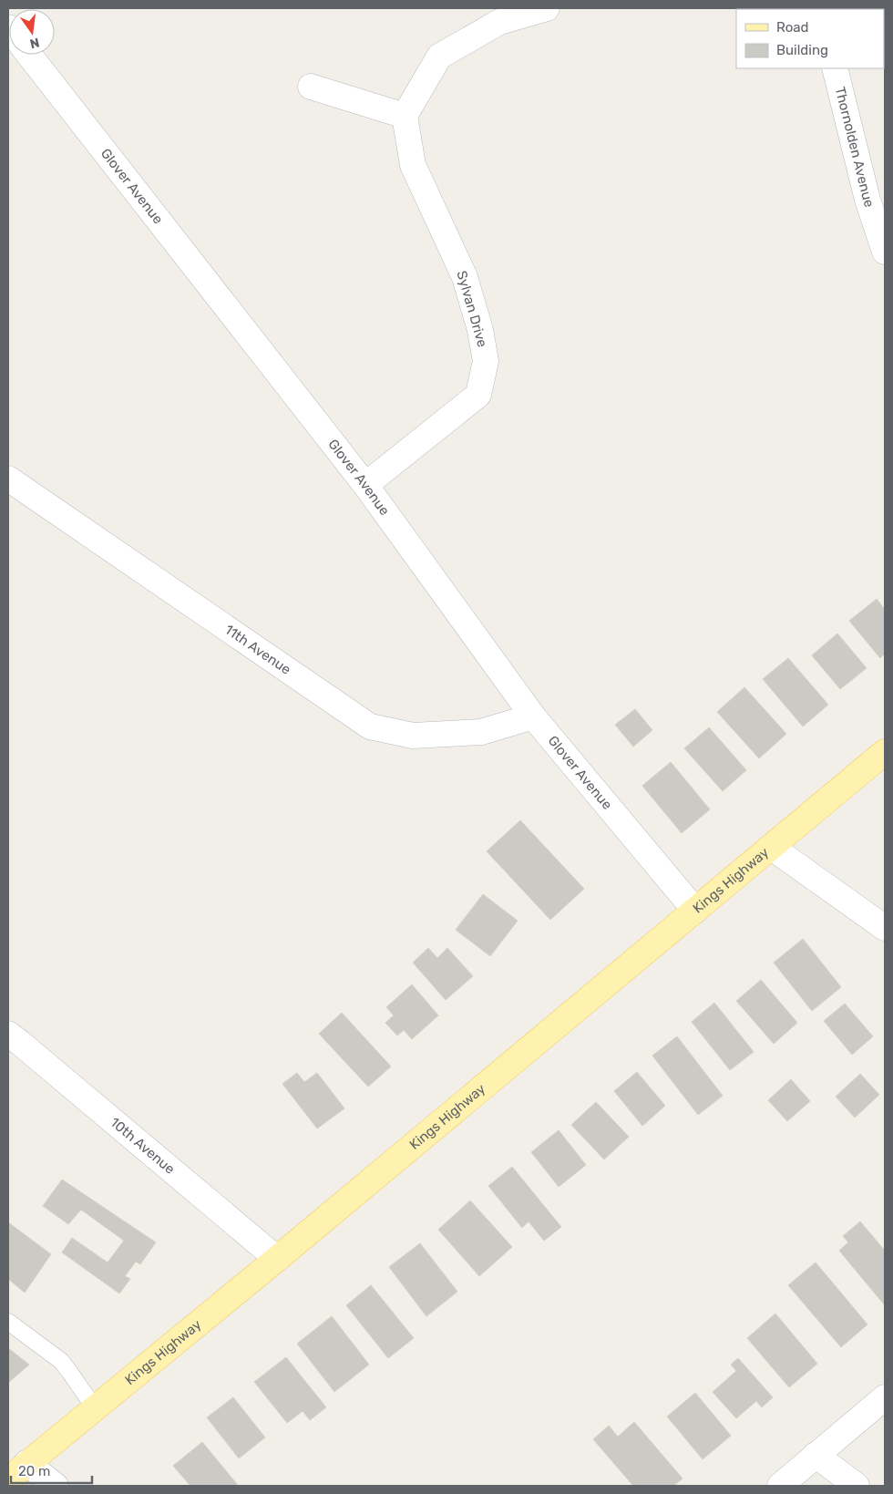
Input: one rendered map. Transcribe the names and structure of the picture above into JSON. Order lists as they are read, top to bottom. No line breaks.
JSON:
{"streets":{"main road":["Kings Highway"],"street":["Thornolden Avenue","Glover Avenue","Sylvan Drive","11th Avenue","10th Avenue"]},"crossings":[["Glover Avenue","Sylvan Drive"],["Glover Avenue","11th Avenue"],["Glover Avenue","Kings Highway"],["Kings Highway","10th Avenue"]],"legend":["Road","Building"],"scale_bar":"20 m","north":"bottom"}
